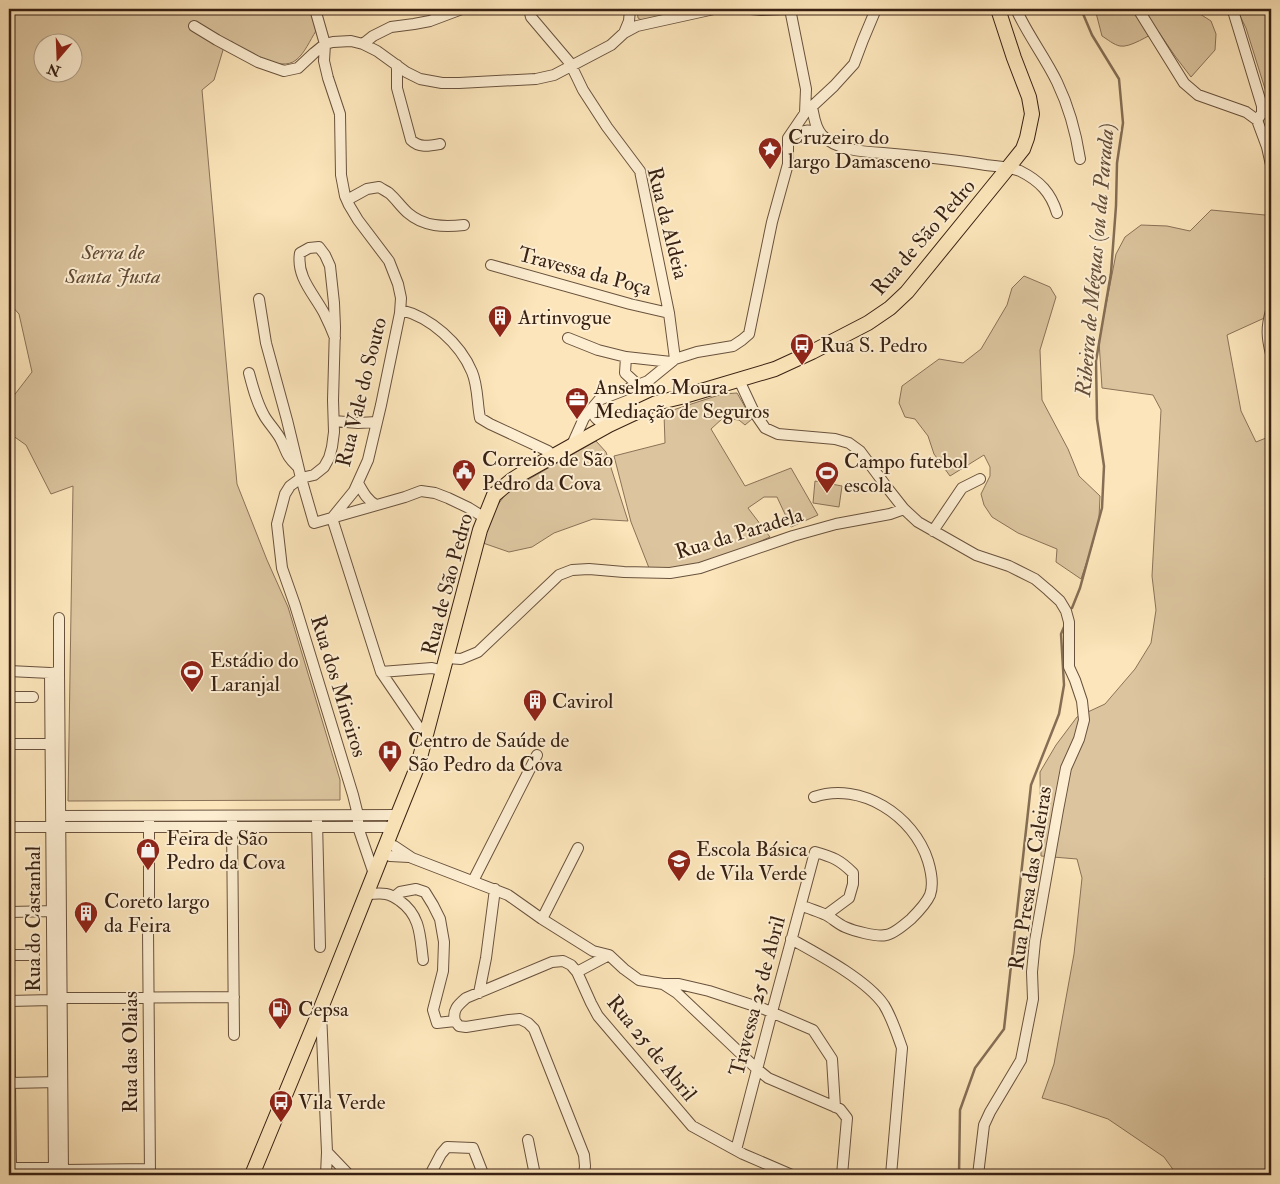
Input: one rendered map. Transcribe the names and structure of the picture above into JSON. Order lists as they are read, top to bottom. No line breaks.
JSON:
{"streets":{"main road":["Rua de São Pedro"],"street":["Rua da Aldeia","Travessa da Poça","Rua Vale do Souto","Rua da Paradela","Rua dos Mineiros","Rua Presa das Caleiras","Rua do Castanhal","Travessa 25 de Abril","Rua 25 de Abril","Rua das Olaias"]},"crossings":[["Rua da Aldeia","Travessa da Poça"],["Rua de São Pedro","Rua da Paradela"],["Rua de São Pedro","Rua dos Mineiros"],["Travessa 25 de Abril","Rua 25 de Abril"]],"water":["Ribeira de Méguas (ou da Parada)"],"parks":["Serra de Santa Justa"],"places":{"place":["Cruzeiro do largo Damasceno"],"building":["Artinvogue","Cavirol","Coreto largo da Feira"],"bus stop":["Rua S. Pedro","Vila Verde"],"office":["Anselmo Moura Mediação de Seguros"],"public building":["Correios de São Pedro da Cova"],"sports":["Campo futebol escola","Estádio do Laranjal"],"hospital":["Centro de Saúde de São Pedro da Cova"],"shop":["Feira de São Pedro da Cova"],"school or university":["Escola Básica de Vila Verde"],"fuel station":["Cepsa"]},"north":"bottom"}
